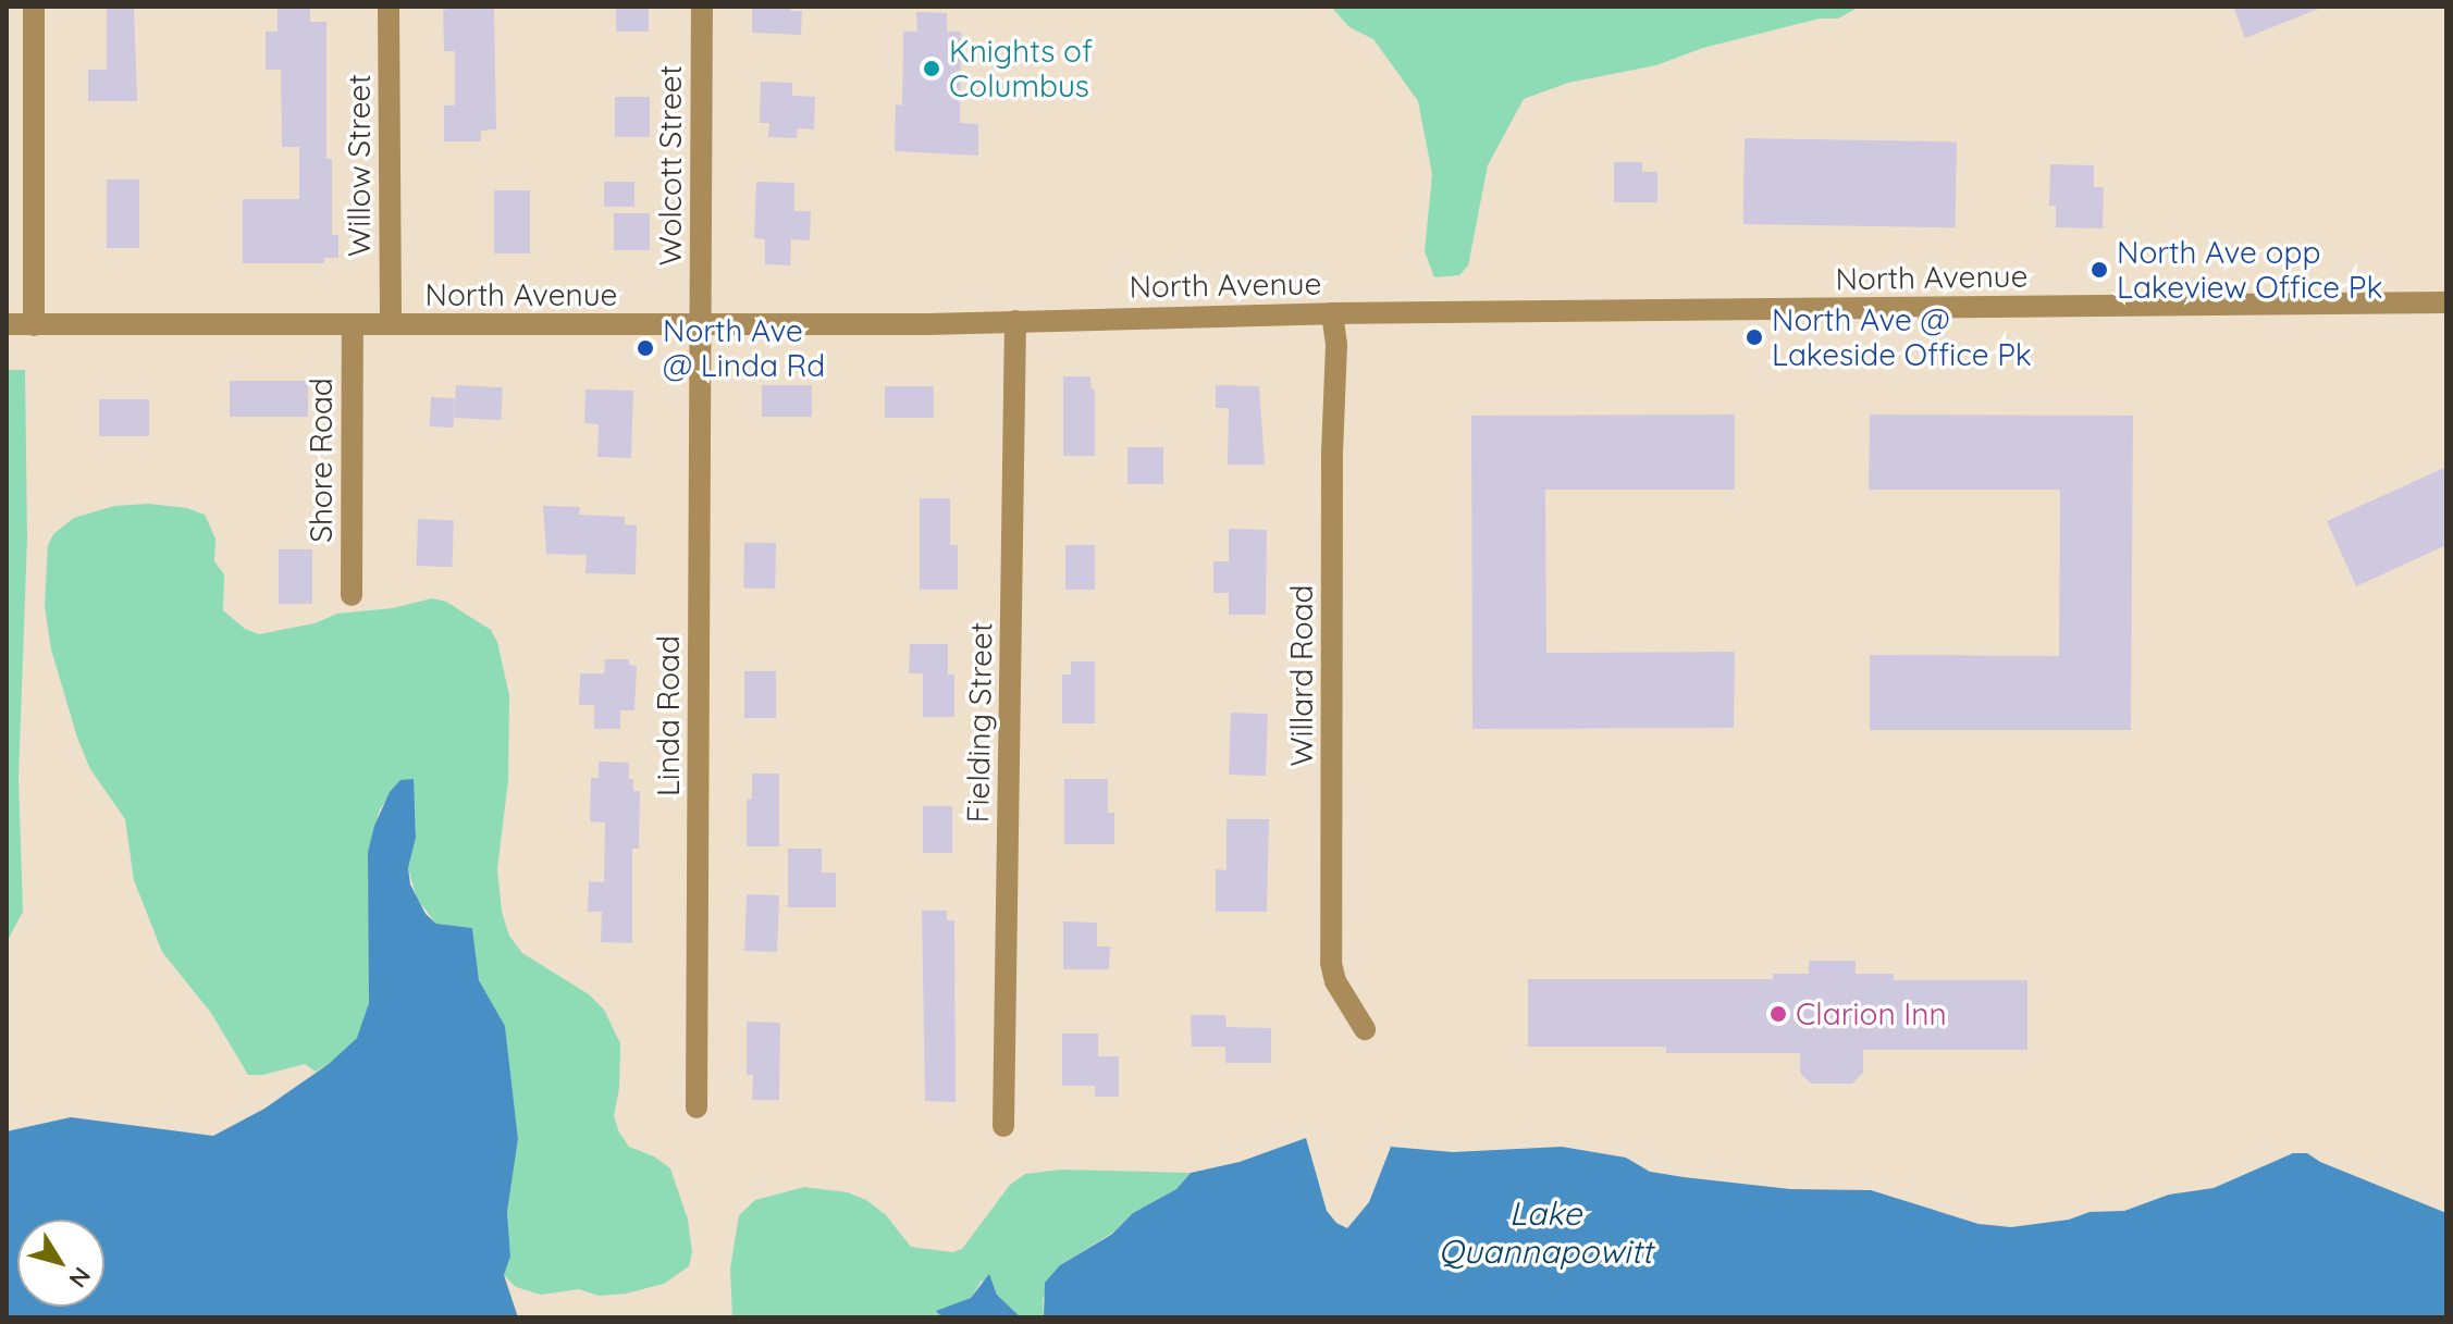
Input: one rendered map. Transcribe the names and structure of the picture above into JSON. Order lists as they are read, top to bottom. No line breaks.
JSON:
{"streets":{"street":["Willow Street","Wolcott Street","North Avenue","Shore Road","Willard Road","Linda Road","Fielding Street"]},"crossings":[["Willow Street","North Avenue"],["Wolcott Street","North Avenue"],["Wolcott Street","Linda Road"],["North Avenue","Shore Road"],["North Avenue","Willard Road"],["North Avenue","Linda Road"],["North Avenue","Fielding Street"]],"water":["Lake Quannapowitt"],"places":["Knights of Columbus","North Ave opp Lakeview Office Pk","North Ave @ Lakeside Office Pk","North Ave @ Linda Rd","Clarion Inn"],"north":"bottom right"}
